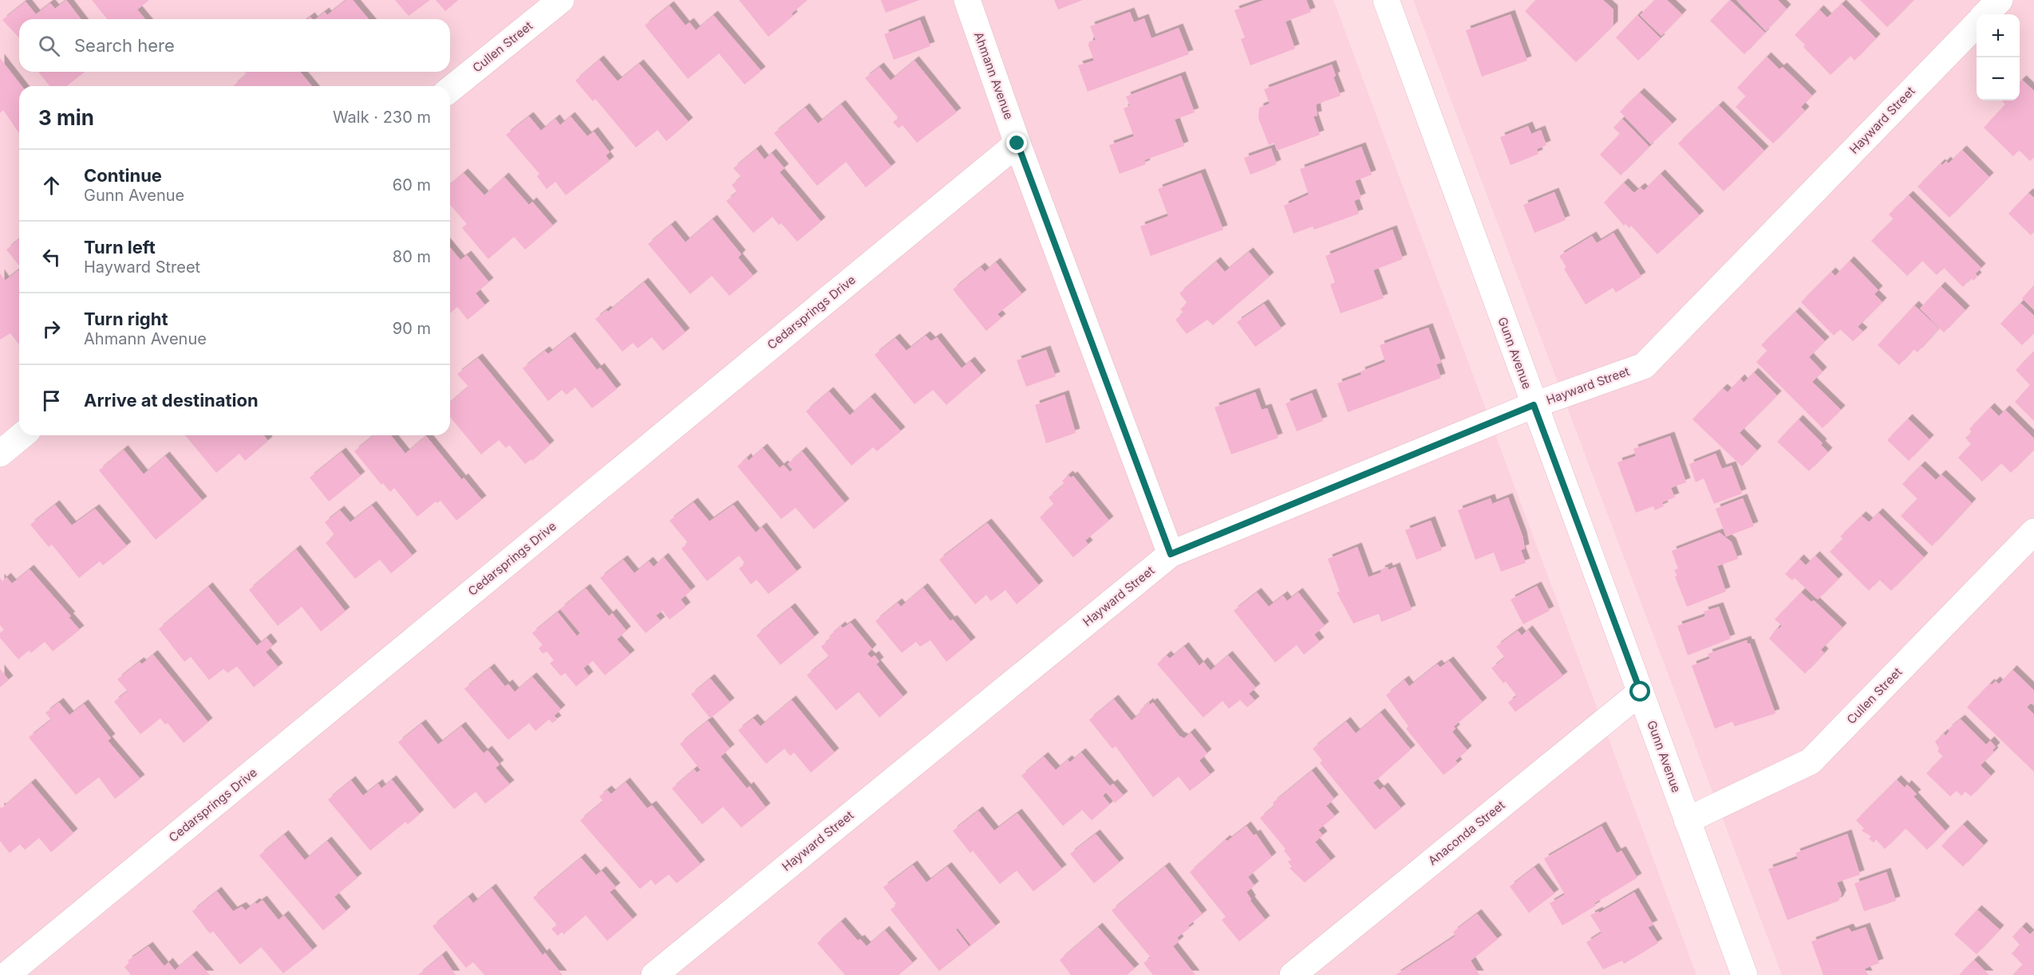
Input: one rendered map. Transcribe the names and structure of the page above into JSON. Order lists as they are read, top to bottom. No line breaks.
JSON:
{"streets":{"street":["Cullen Street","Ahmann Avenue","Hayward Street","Cedarsprings Drive","Gunn Avenue","Anaconda Street"]},"crossings":[["Cullen Street","Gunn Avenue"],["Ahmann Avenue","Hayward Street"],["Ahmann Avenue","Cedarsprings Drive"],["Hayward Street","Gunn Avenue"],["Gunn Avenue","Anaconda Street"]],"page":{"map_buttons":["+","−"],"search":"Search here","heading":["3 min","Walk · 230 m"],"list":[["Continue","Gunn Avenue","60 m"],["Turn left","Hayward Street","80 m"],["Turn right","Ahmann Avenue","90 m"],"Arrive at destination"]}}
